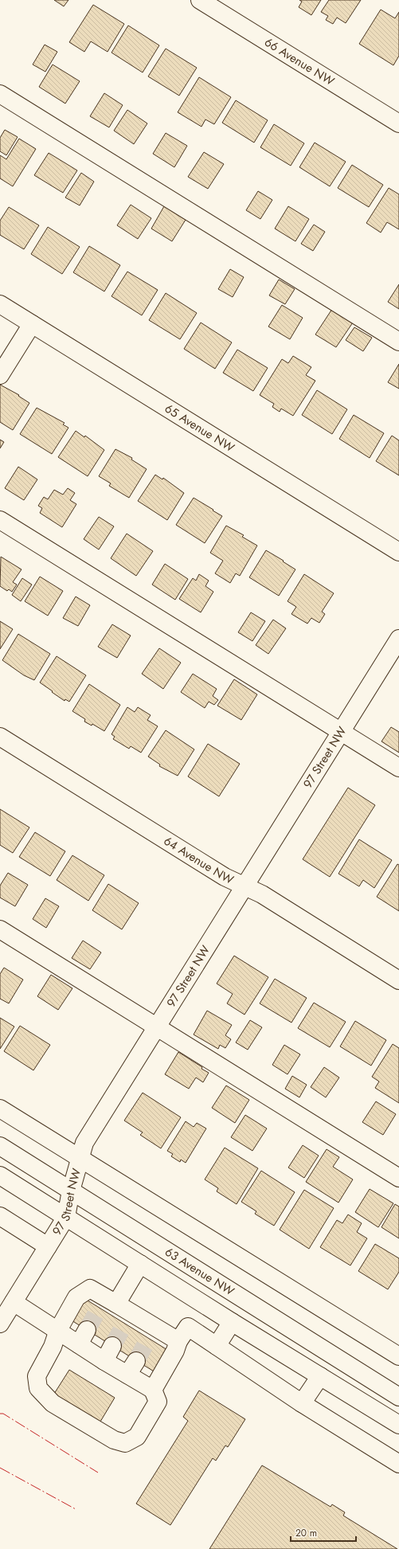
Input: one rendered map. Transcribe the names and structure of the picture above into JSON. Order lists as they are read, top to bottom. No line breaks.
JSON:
{"streets":{"street":["66 Avenue NW","65 Avenue NW","97 Street NW","64 Avenue NW","63 Avenue NW"]},"crossings":[["97 Street NW","64 Avenue NW"],["97 Street NW","63 Avenue NW"]],"scale_bar":"20 m"}
